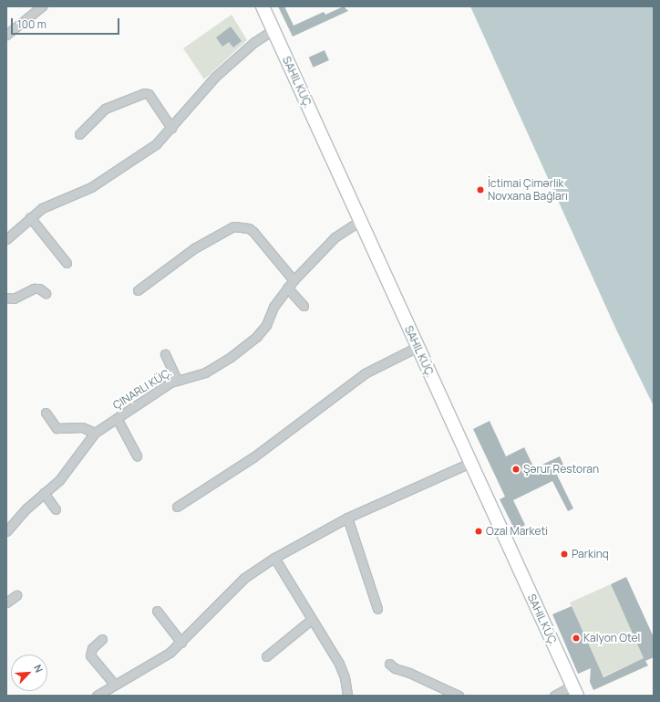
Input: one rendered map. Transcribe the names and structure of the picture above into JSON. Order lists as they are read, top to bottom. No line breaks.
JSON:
{"streets":{"main road":["SAHIL KÜÇ."]},"places":["İctimai Çimərlik Novxana Bağları","Şərur Restoran","Ozal Marketi","Parkinq","Kalyon Otel"],"scale_bar":"100 m","north":"top right"}
